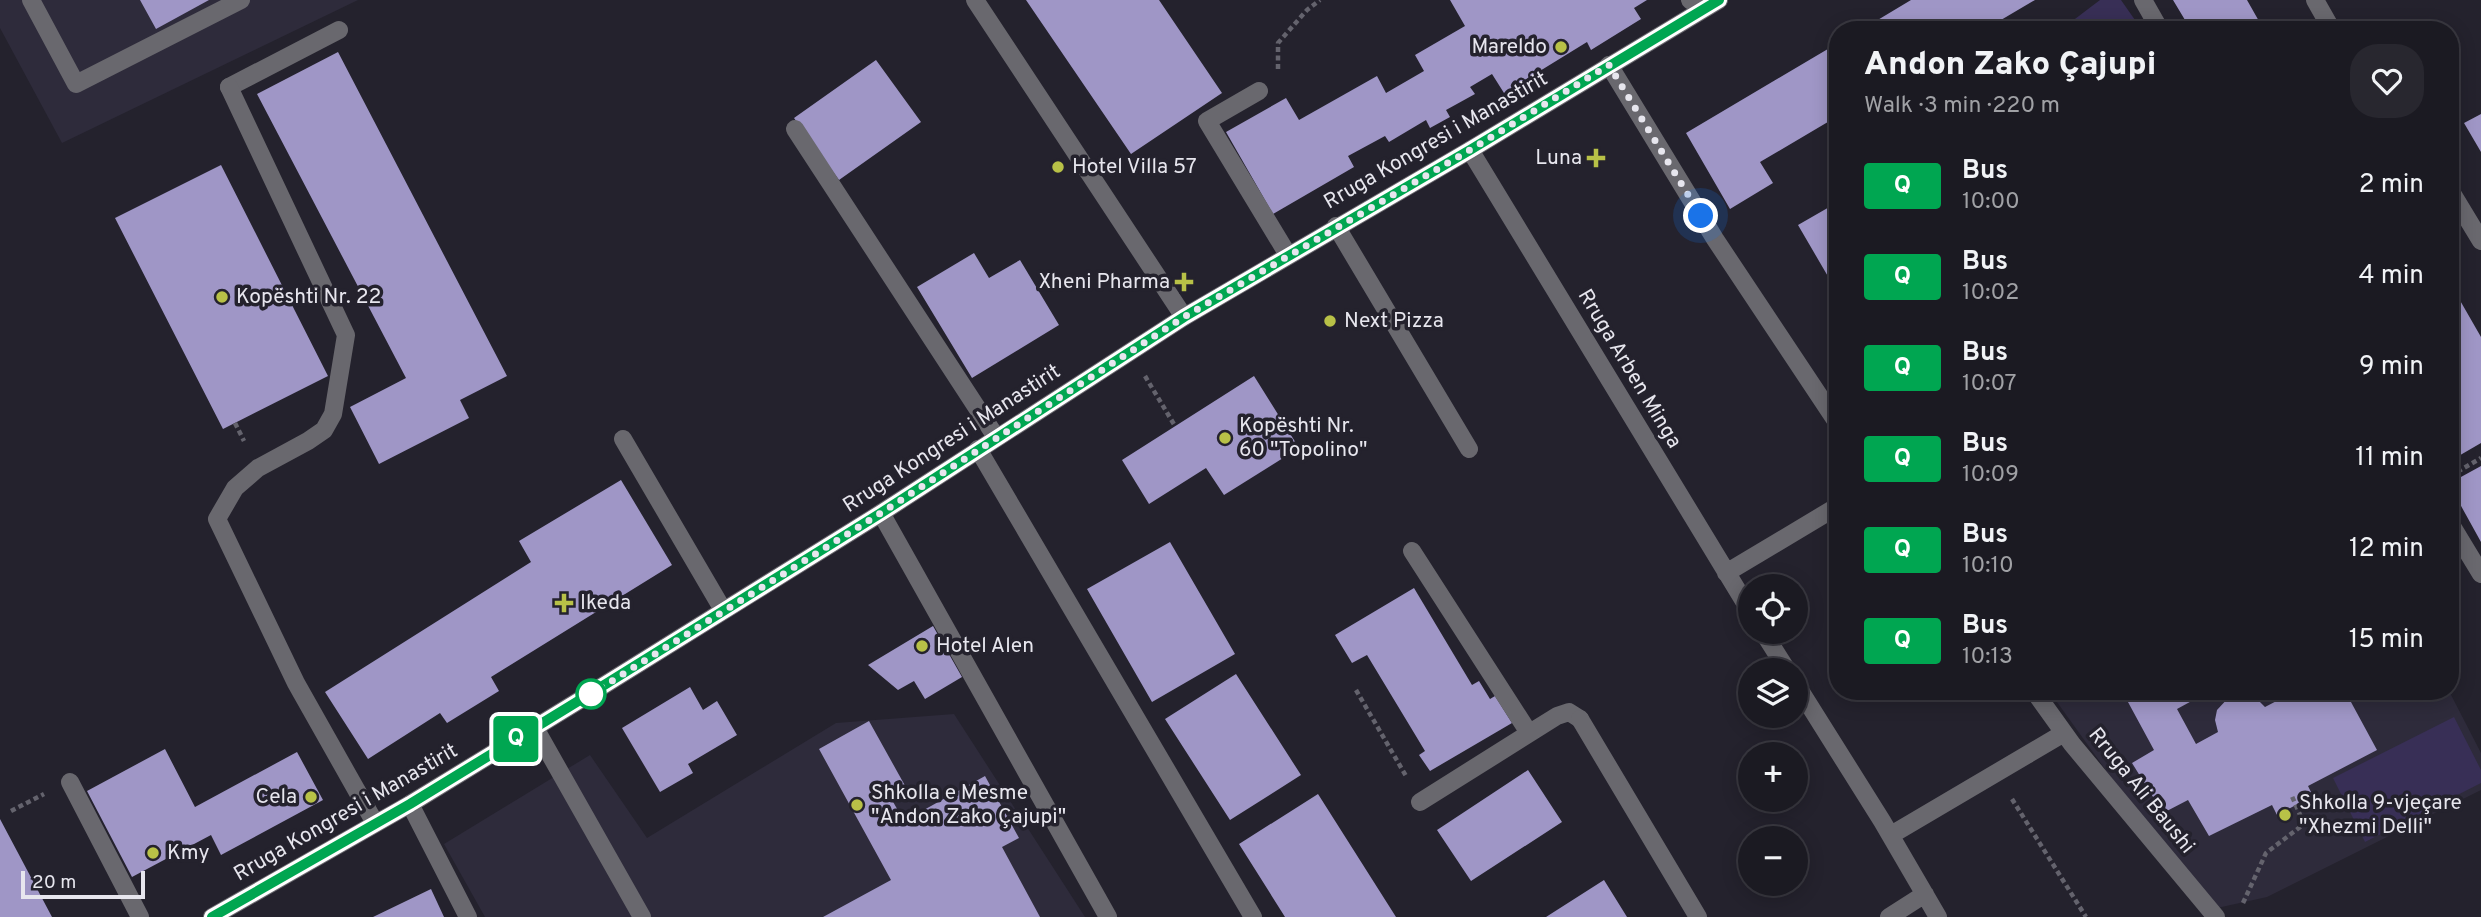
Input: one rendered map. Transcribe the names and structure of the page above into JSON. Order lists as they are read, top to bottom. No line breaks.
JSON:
{"streets":{"street":["Rruga Kongresi i Manastirit","Rruga Arben Minga","Rruga Ali Baushi"]},"crossings":[["Rruga Kongresi i Manastirit","Rruga Arben Minga"]],"places":{"other":["Mareldo","Hotel Villa 57","Kopështi Nr. 22","Next Pizza","Kopështi Nr. 60 \"Topolino\"","Hotel Alen","Cela","Shkolla e Mesme \"Andon Zako Çajupi\"","Shkolla 9-vjeçare \"Xhezmi Delli\"","Kmy"],"health":["Luna","Xheni Pharma","Ikeda"]},"lines":["bus line Q"],"scale_bar":"20 m","page":{"on_map":"Q","heading":["Andon Zako Çajupi","Walk · 3 min · 220 m"],"list":[{"mark":"Q","name":"Bus","note":"10:00","value":"2 min"},{"mark":"Q","name":"Bus","note":"10:02","value":"4 min"},{"mark":"Q","name":"Bus","note":"10:07","value":"9 min"},{"mark":"Q","name":"Bus","note":"10:09","value":"11 min"},{"mark":"Q","name":"Bus","note":"10:10","value":"12 min"},{"mark":"Q","name":"Bus","note":"10:13","value":"15 min"}],"map_buttons":["+","−"],"scale":"20 m"}}
